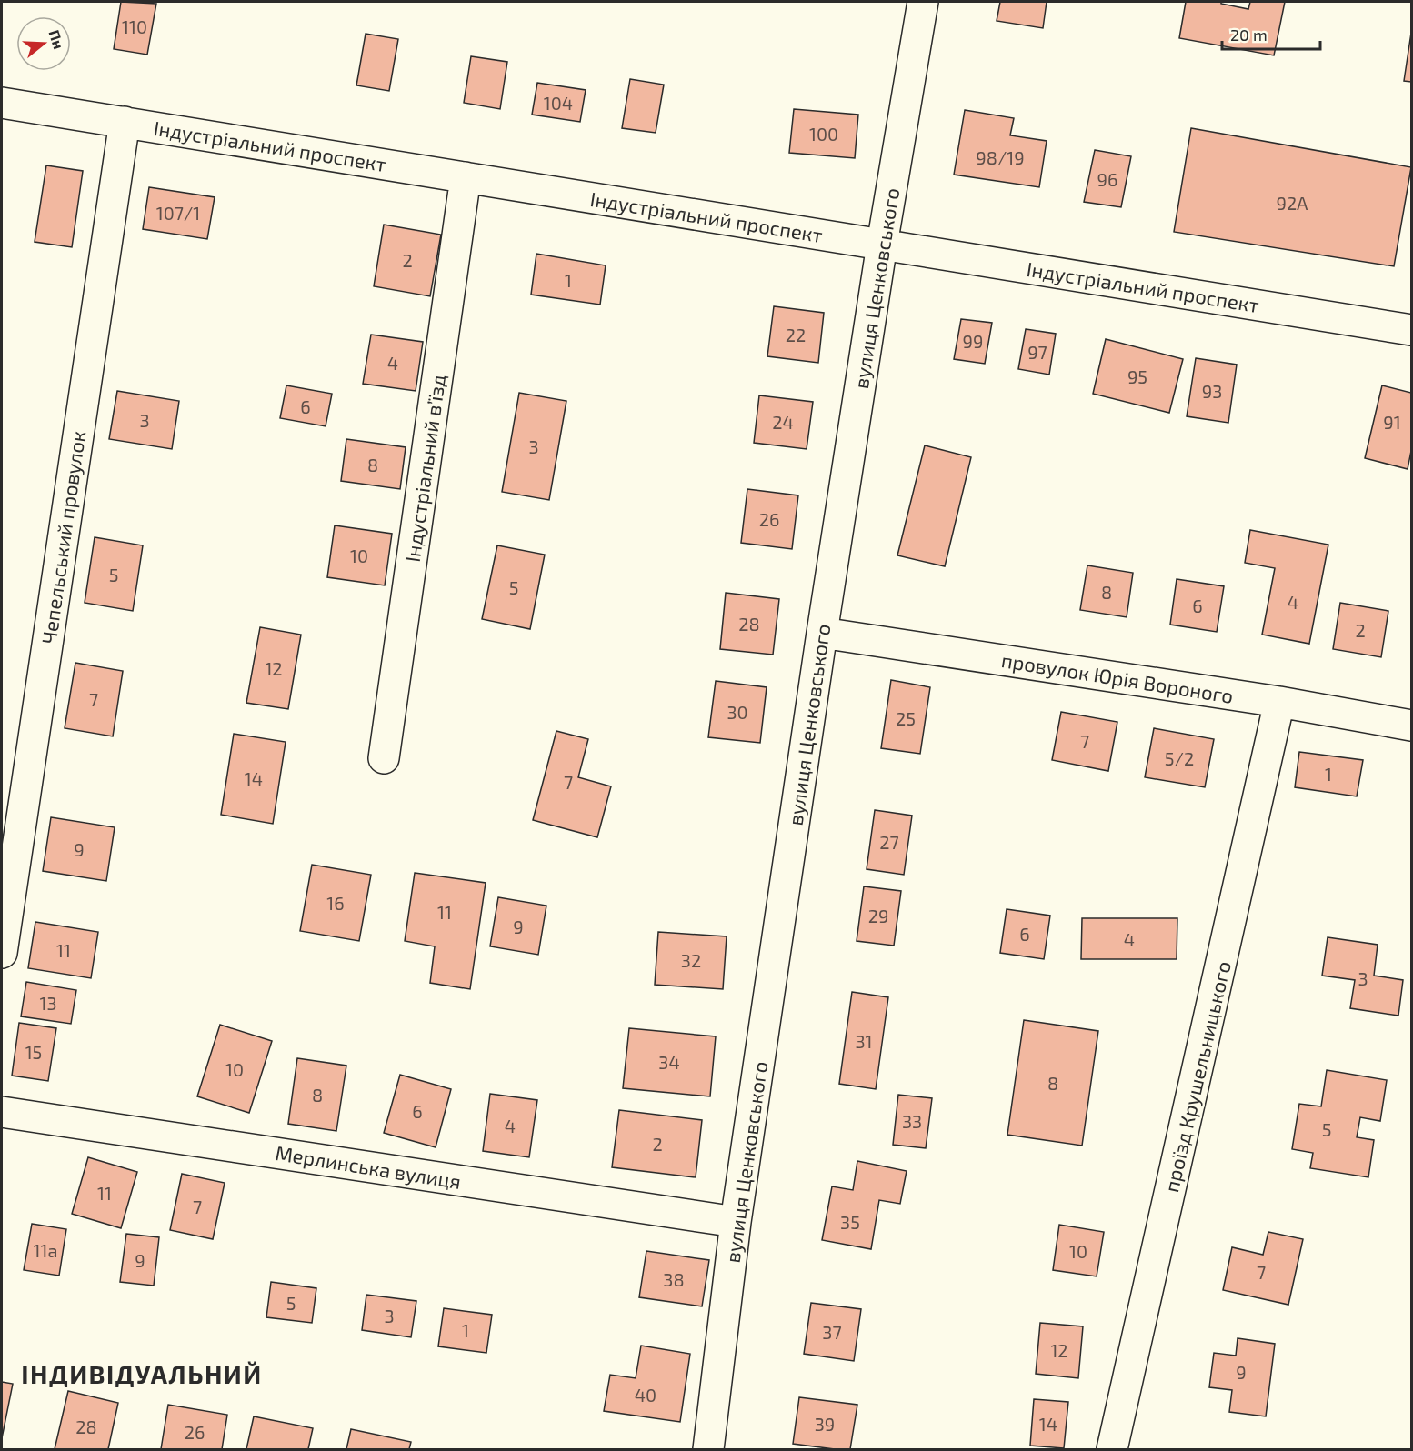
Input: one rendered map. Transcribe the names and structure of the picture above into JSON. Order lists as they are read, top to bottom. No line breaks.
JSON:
{"streets":{"street":["Індустріальний проспект","вулиця Ценковського","Індустріальний в’їзд","Чепельський провулок","провулок Юрія Вороного","проїзд Крушельницького","Мерлинська вулиця"]},"crossings":[["Індустріальний проспект","вулиця Ценковського"],["Індустріальний проспект","Індустріальний в’їзд"],["Індустріальний проспект","Чепельський провулок"],["вулиця Ценковського","провулок Юрія Вороного"],["вулиця Ценковського","Мерлинська вулиця"],["провулок Юрія Вороного","проїзд Крушельницького"]],"districts":["ІНДИВІДУАЛЬНИЙ"],"house_numbers":["110","104","100","98/19","96","92А","107/1","2","1","22","99","97","4","95","93","6","3","24","91","3","8","26","10","5","5","8","4","6","28","2","12","7","30","25","7","5/2","1","14","7","27","9","16","11","29","9","6","4","11","32","3","13","31","15","34","10","8","8","6","33","4","5","2","11","7","35","11а","10","9","7","38","5","3","1","37","12","9","40","39","14","28","26"],"scale_bar":"20 m","north":"right"}
